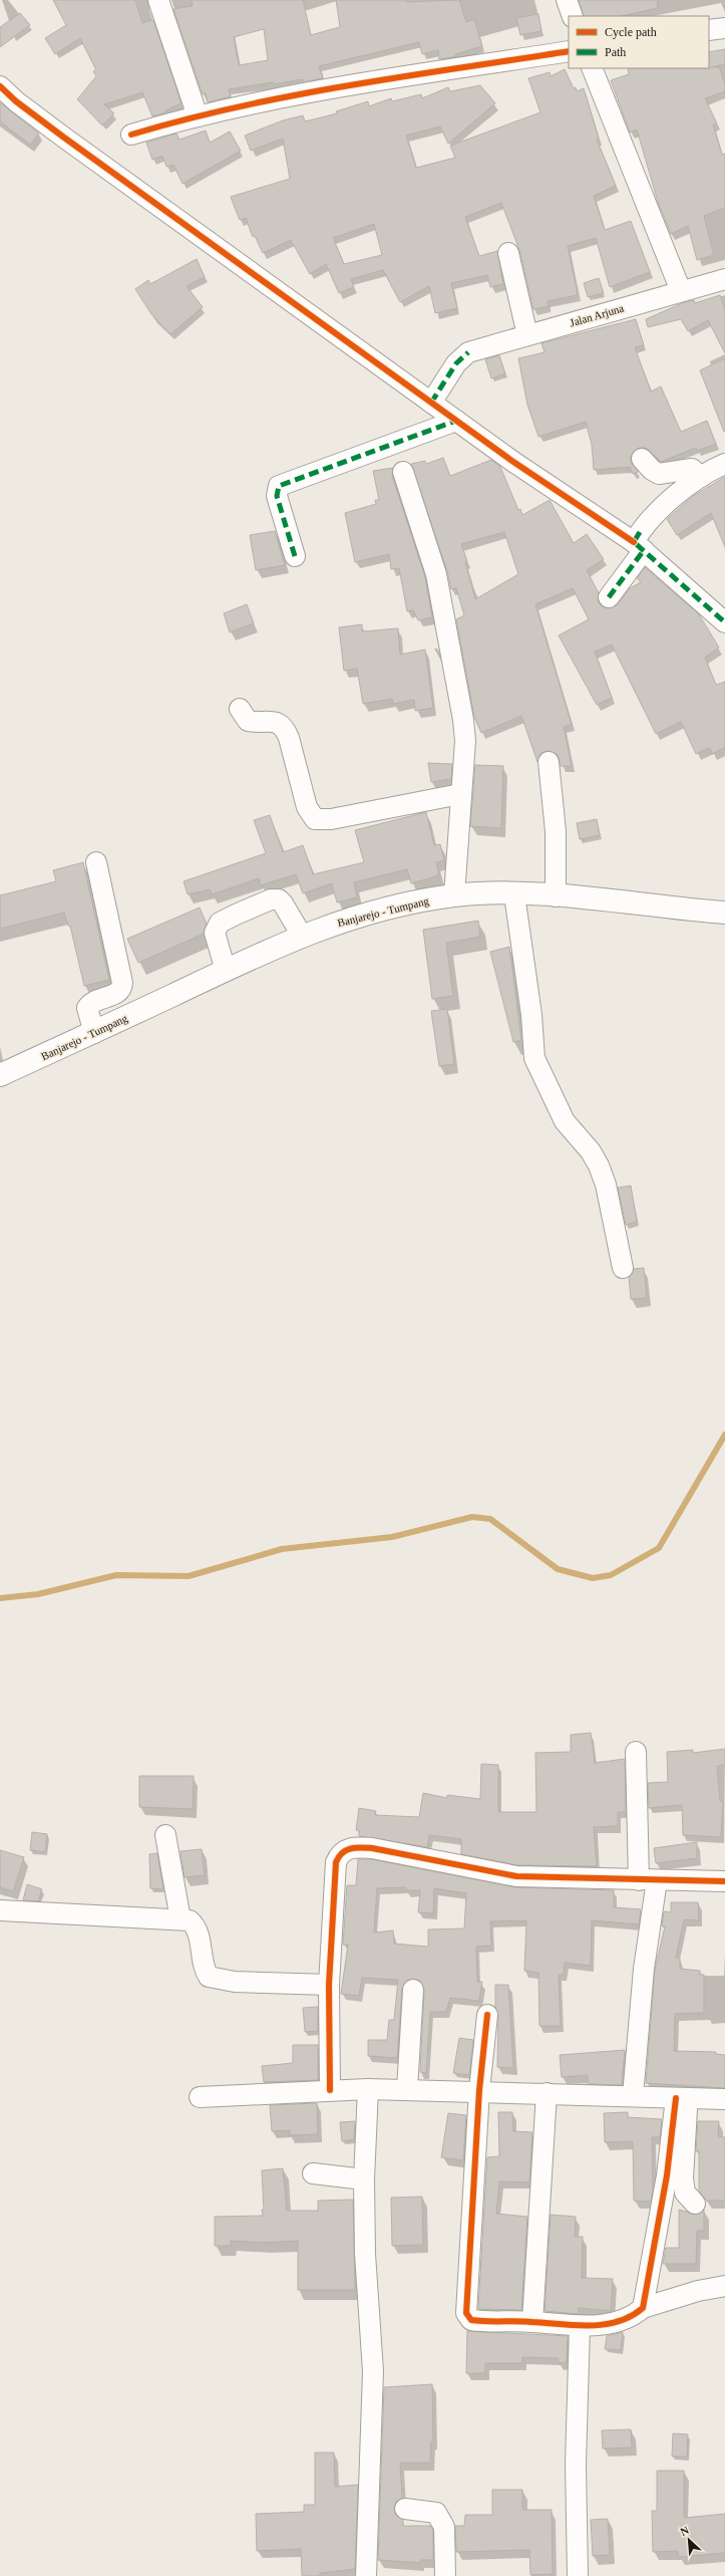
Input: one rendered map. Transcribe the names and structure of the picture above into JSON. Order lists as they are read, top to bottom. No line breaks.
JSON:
{"streets":{"main road":["Banjarejo - Tumpang"],"street":["Jalan Arjuna"]},"legend":["Cycle path","Path"],"north":"top left"}
